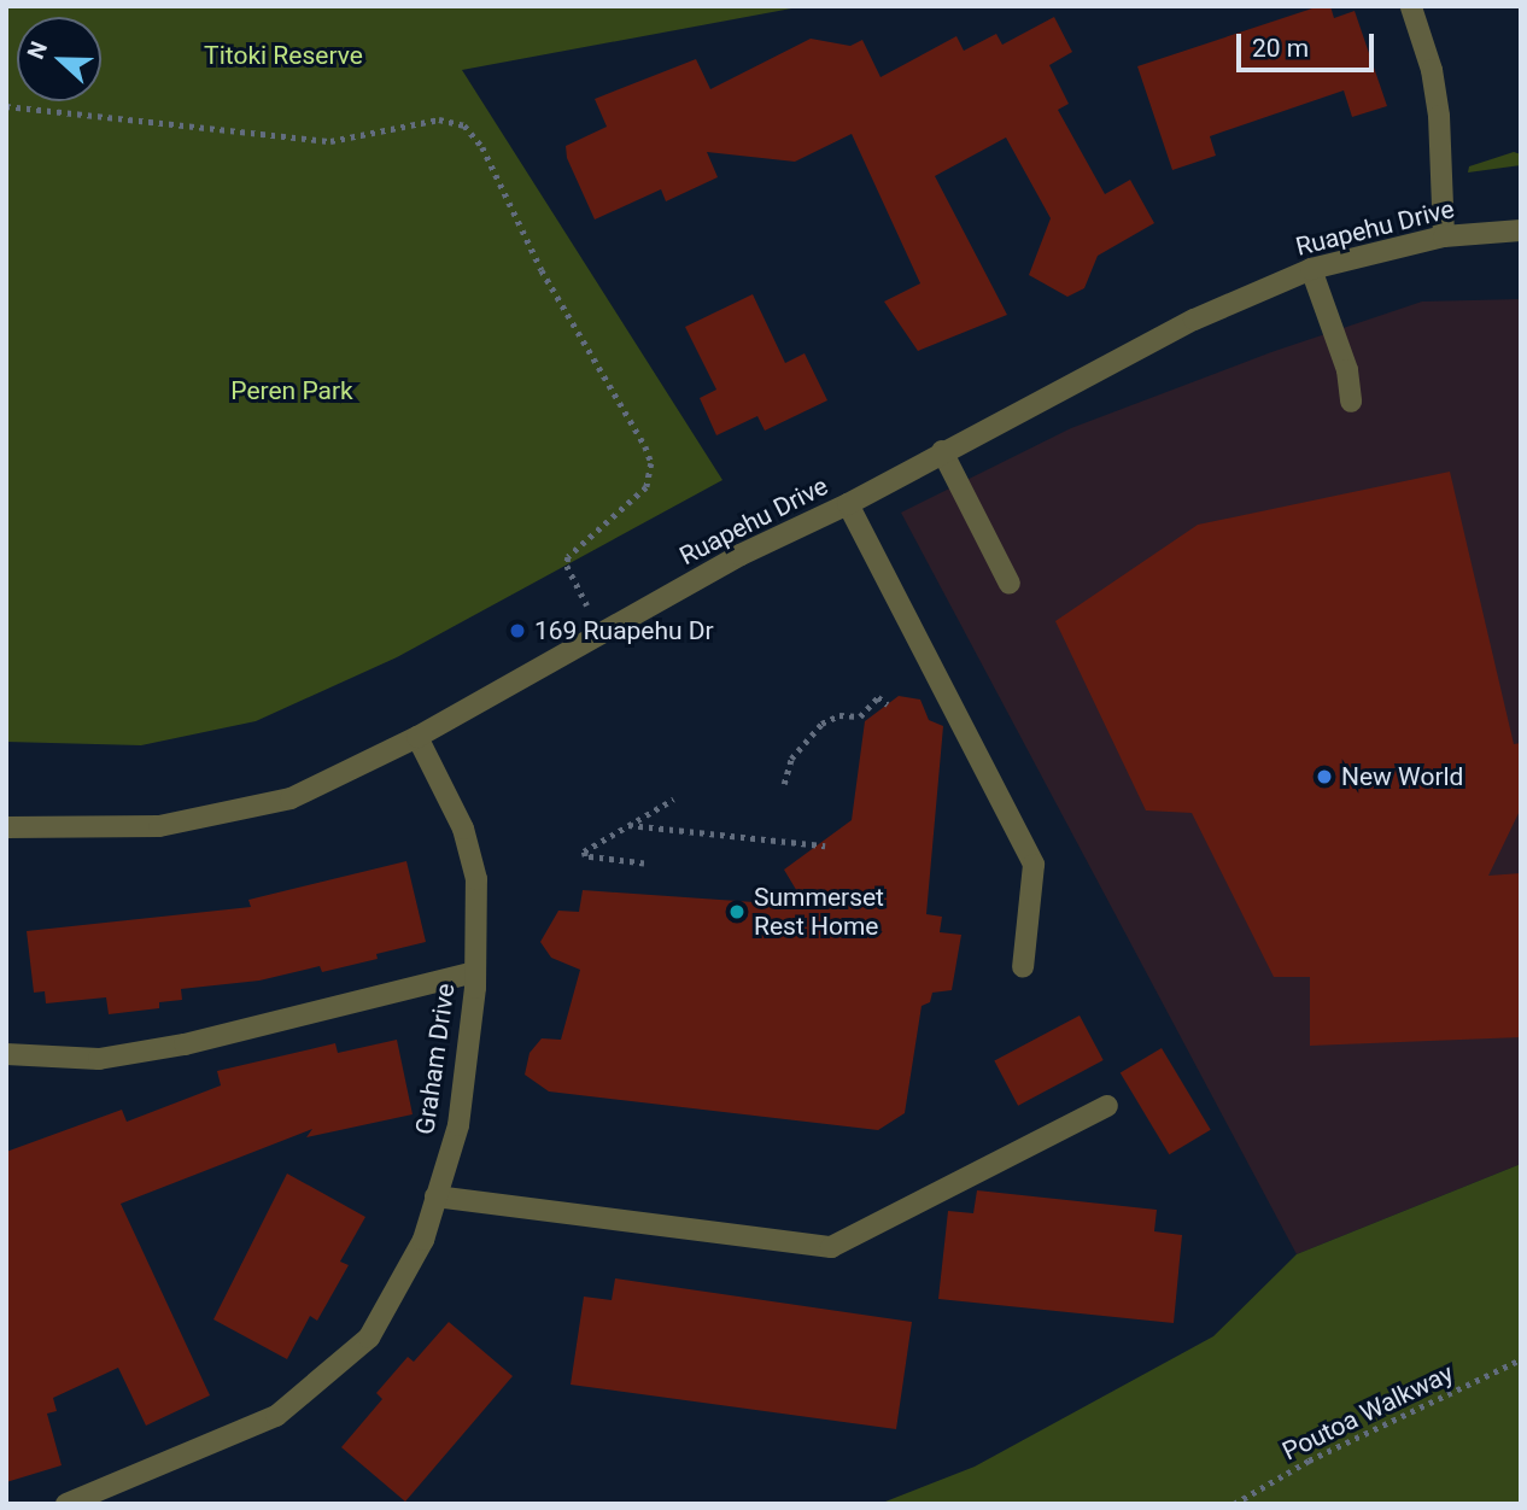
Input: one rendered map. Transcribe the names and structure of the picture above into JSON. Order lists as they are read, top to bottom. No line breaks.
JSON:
{"streets":{"street":["Ruapehu Drive","Graham Drive"],"path":["Poutoa Walkway"]},"crossings":[["Ruapehu Drive","Graham Drive"]],"parks":["Titoki Reserve","Peren Park"],"places":["169 Ruapehu Dr","New World","Summerset Rest Home"],"scale_bar":"20 m","north":"left"}
